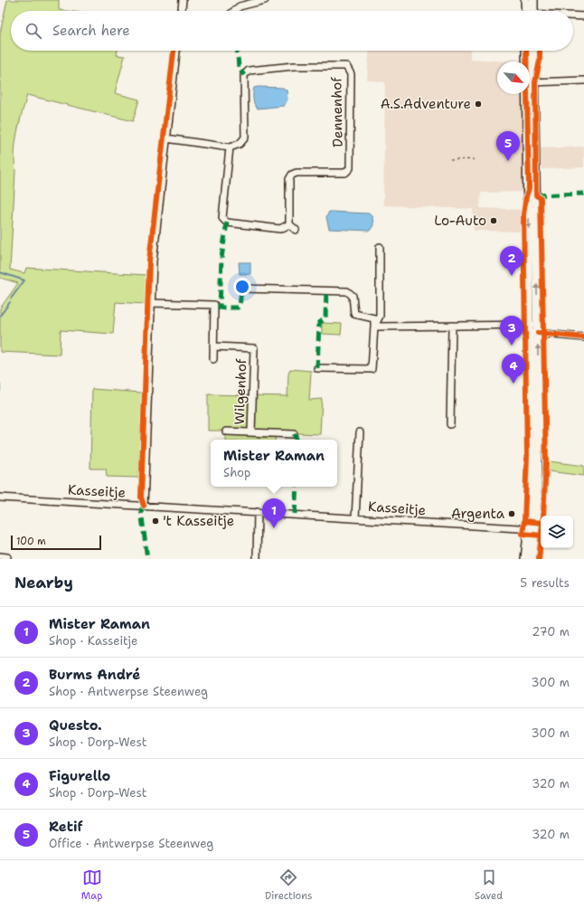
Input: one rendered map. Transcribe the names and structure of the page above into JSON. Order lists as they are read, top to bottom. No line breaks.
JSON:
{"streets":{"street":["Dennenhof","Wilgenhof","Kasseitje"]},"places":["A.S.Adventure","Lo-Auto","Argenta","'t Kasseitje"],"scale_bar":"100 m","north":"bottom right","page":{"search":"Search here","pins":["5","2","3","4","1"],"popup":["Mister Raman","Shop"],"scale":"100 m","heading":["Nearby","5 results"],"list":[{"mark":"1","name":"Mister Raman","note":"Shop · Kasseitje","value":"270 m"},{"mark":"2","name":"Burms André","note":"Shop · Antwerpse Steenweg","value":"300 m"},{"mark":"3","name":"Questo.","note":"Shop · Dorp-West","value":"300 m"},{"mark":"4","name":"Figurello","note":"Shop · Dorp-West","value":"320 m"},{"mark":"5","name":"Retif","note":"Office · Antwerpse Steenweg","value":"320 m"}],"nav":["Map","Directions","Saved"]}}
